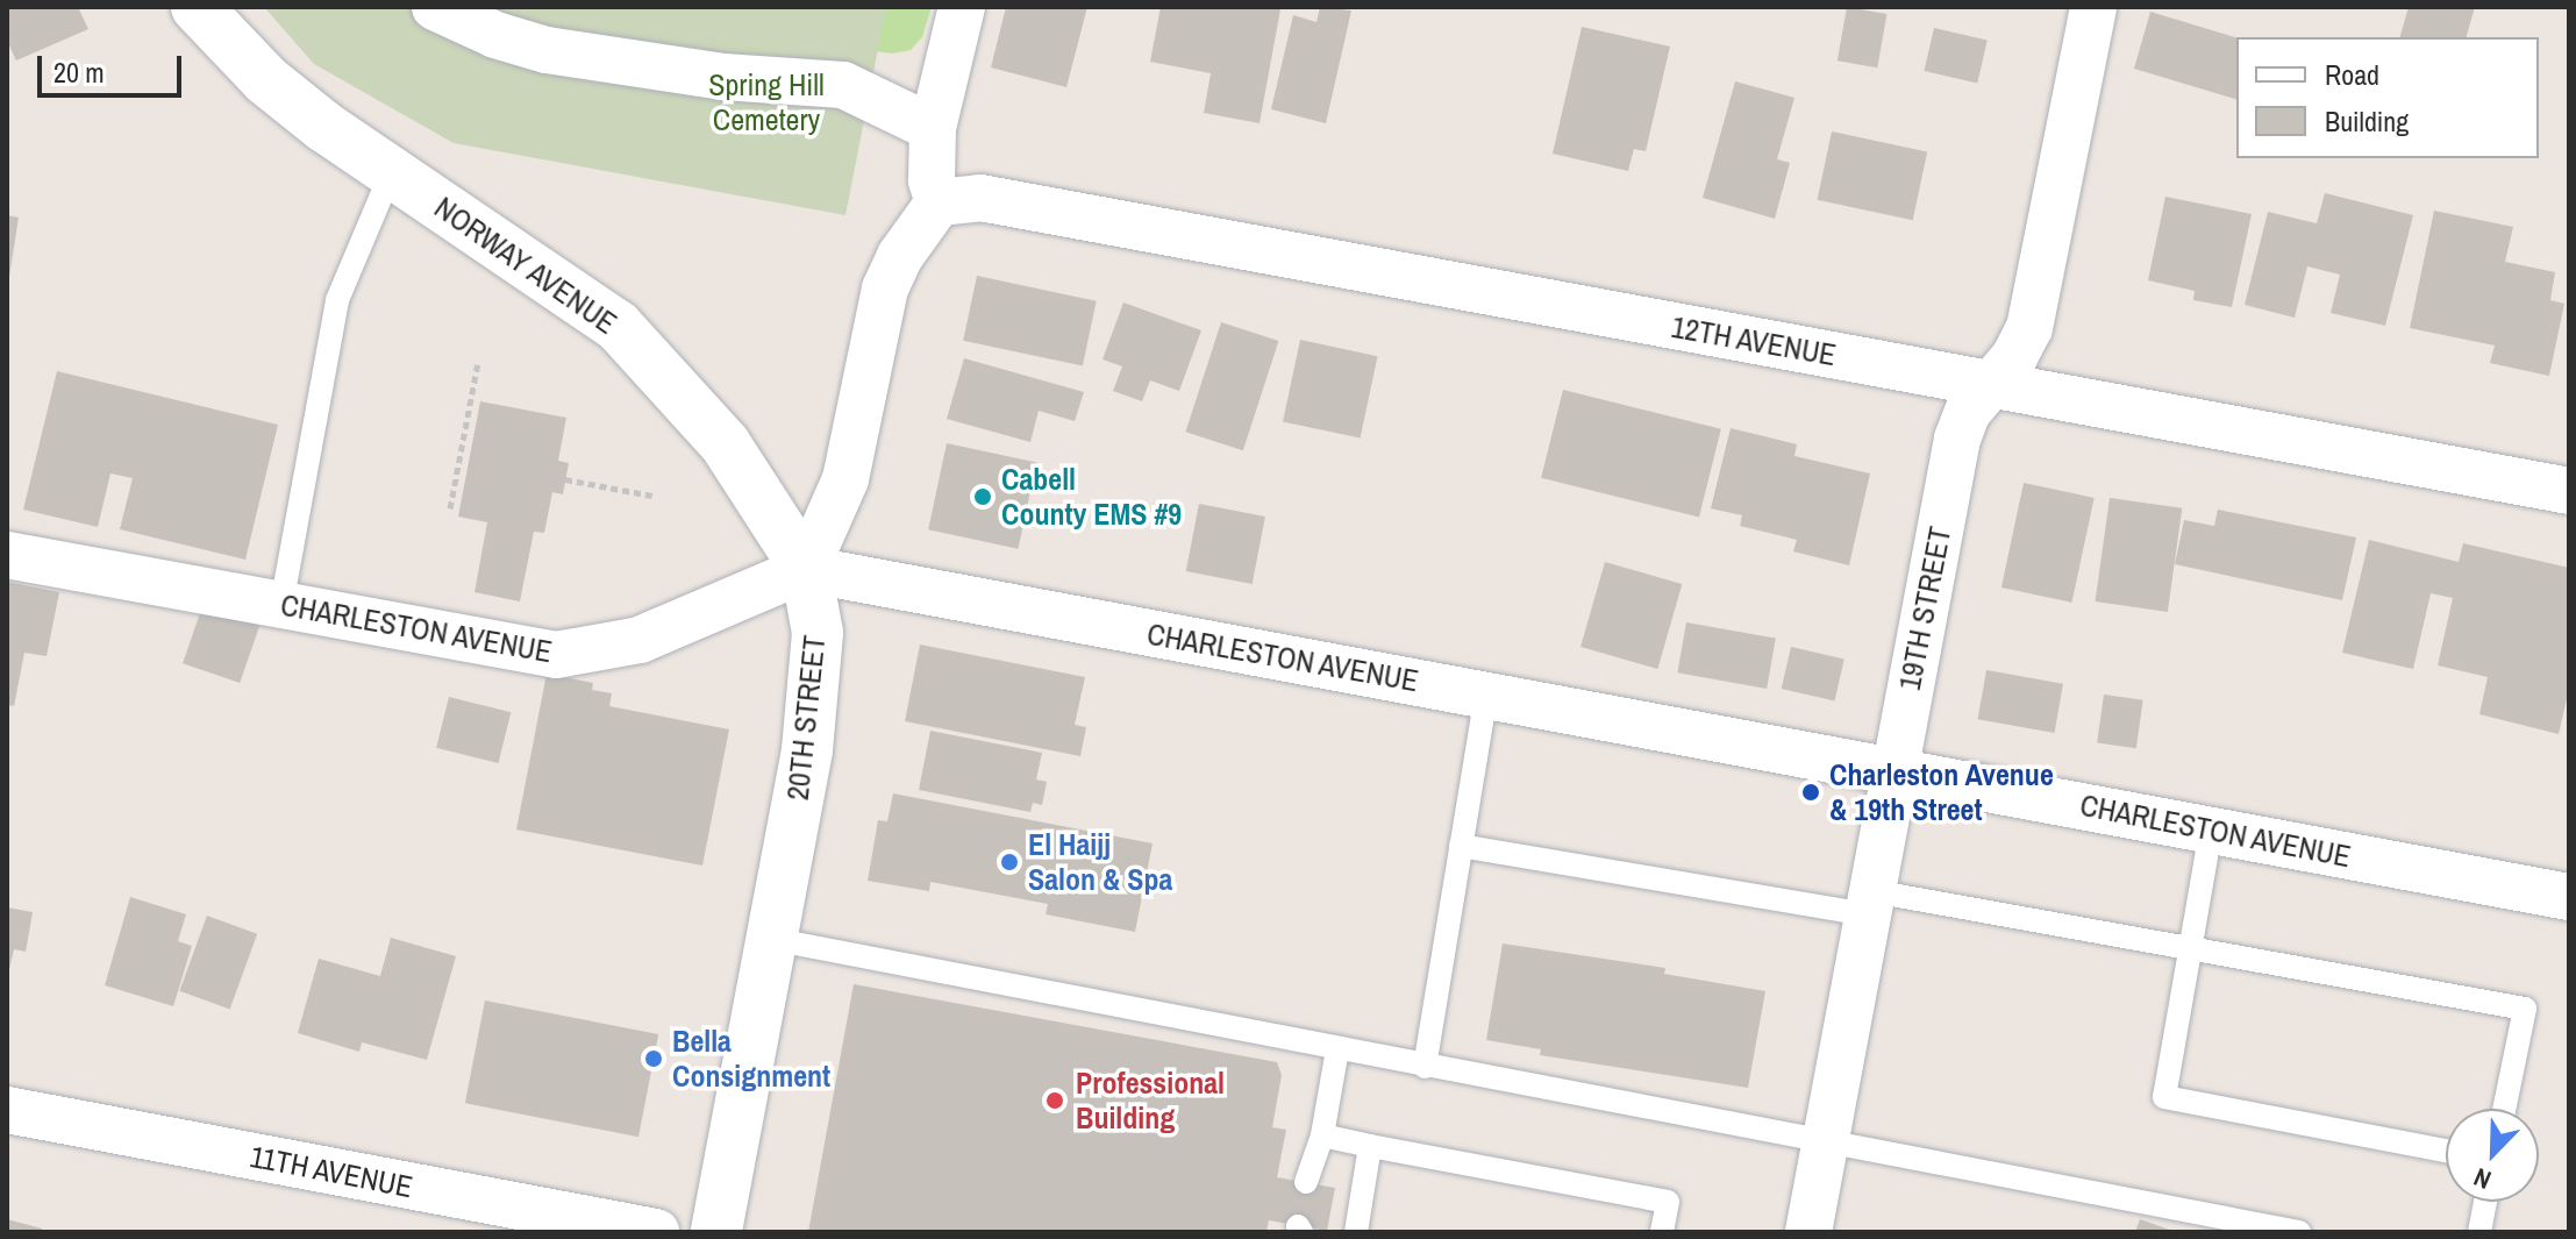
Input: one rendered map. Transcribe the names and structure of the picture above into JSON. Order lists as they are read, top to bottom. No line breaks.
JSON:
{"streets":{"main road":["NORWAY AVENUE","20TH STREET"],"street":["12TH AVENUE","19TH STREET","CHARLESTON AVENUE","11TH AVENUE"]},"crossings":[["NORWAY AVENUE","CHARLESTON AVENUE"],["NORWAY AVENUE","20TH STREET"],["12TH AVENUE","19TH STREET"],["19TH STREET","CHARLESTON AVENUE"],["CHARLESTON AVENUE","20TH STREET"]],"parks":["Spring Hill Cemetery"],"places":["Cabell County EMS #9","Charleston Avenue & 19th Street","El Haijj Salon & Spa","Bella Consignment","Professional Building"],"legend":["Road","Building"],"scale_bar":"20 m","north":"bottom left"}
